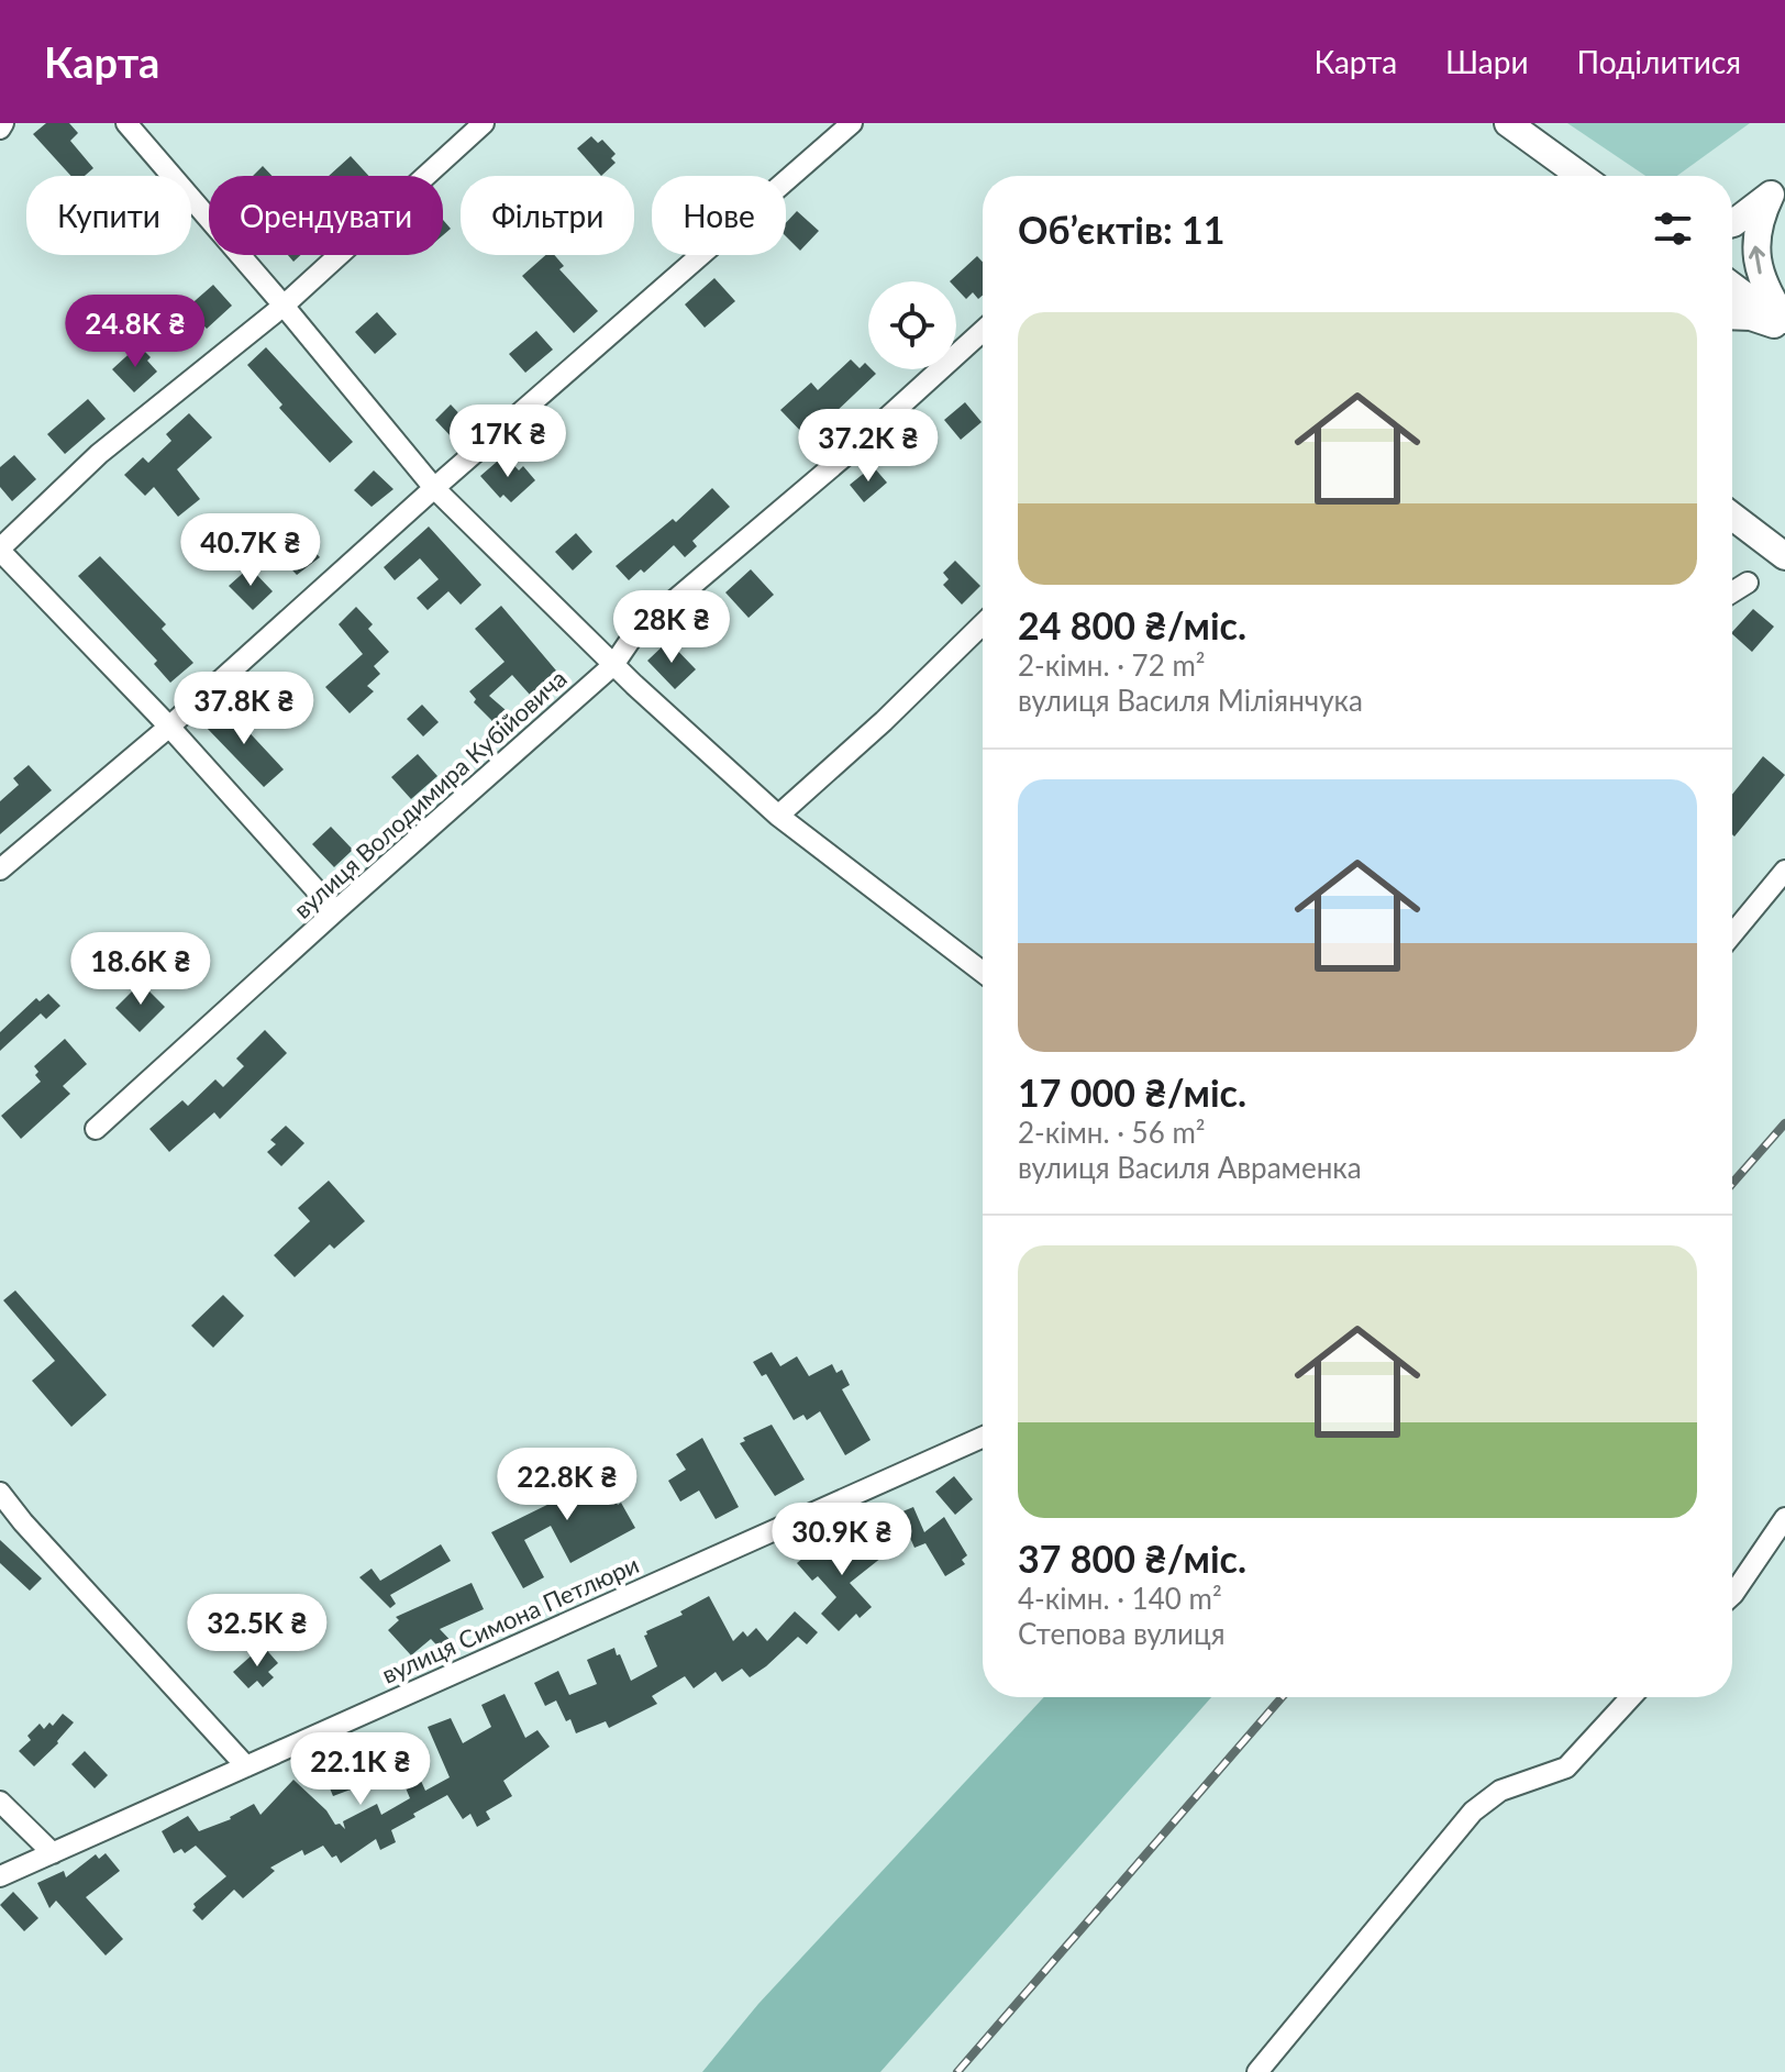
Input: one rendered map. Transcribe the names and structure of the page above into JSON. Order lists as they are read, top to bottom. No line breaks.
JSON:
{"streets":{"street":["вулиця Володимира Кубійовича","вулиця Симона Петлюри"]},"page":{"header":"Карта","nav":["Карта","Шари","Поділитися"],"chip":["Купити","Орендувати","Фільтри","Нове"],"heading":"Об’єктів: 11","list":[{"name":"24 800 ₴/міс.","note":"2-кімн. · 72 m² · вулиця Василя Міліянчука"},{"name":"17 000 ₴/міс.","note":"2-кімн. · 56 m² · вулиця Василя Авраменка"},{"name":"37 800 ₴/міс.","note":"4-кімн. · 140 m² · Степова вулиця"}],"price":["24.8K ₴","17K ₴","37.2K ₴","40.7K ₴","28K ₴","37.8K ₴","18.6K ₴","22.8K ₴","30.9K ₴","32.5K ₴","22.1K ₴"]}}
